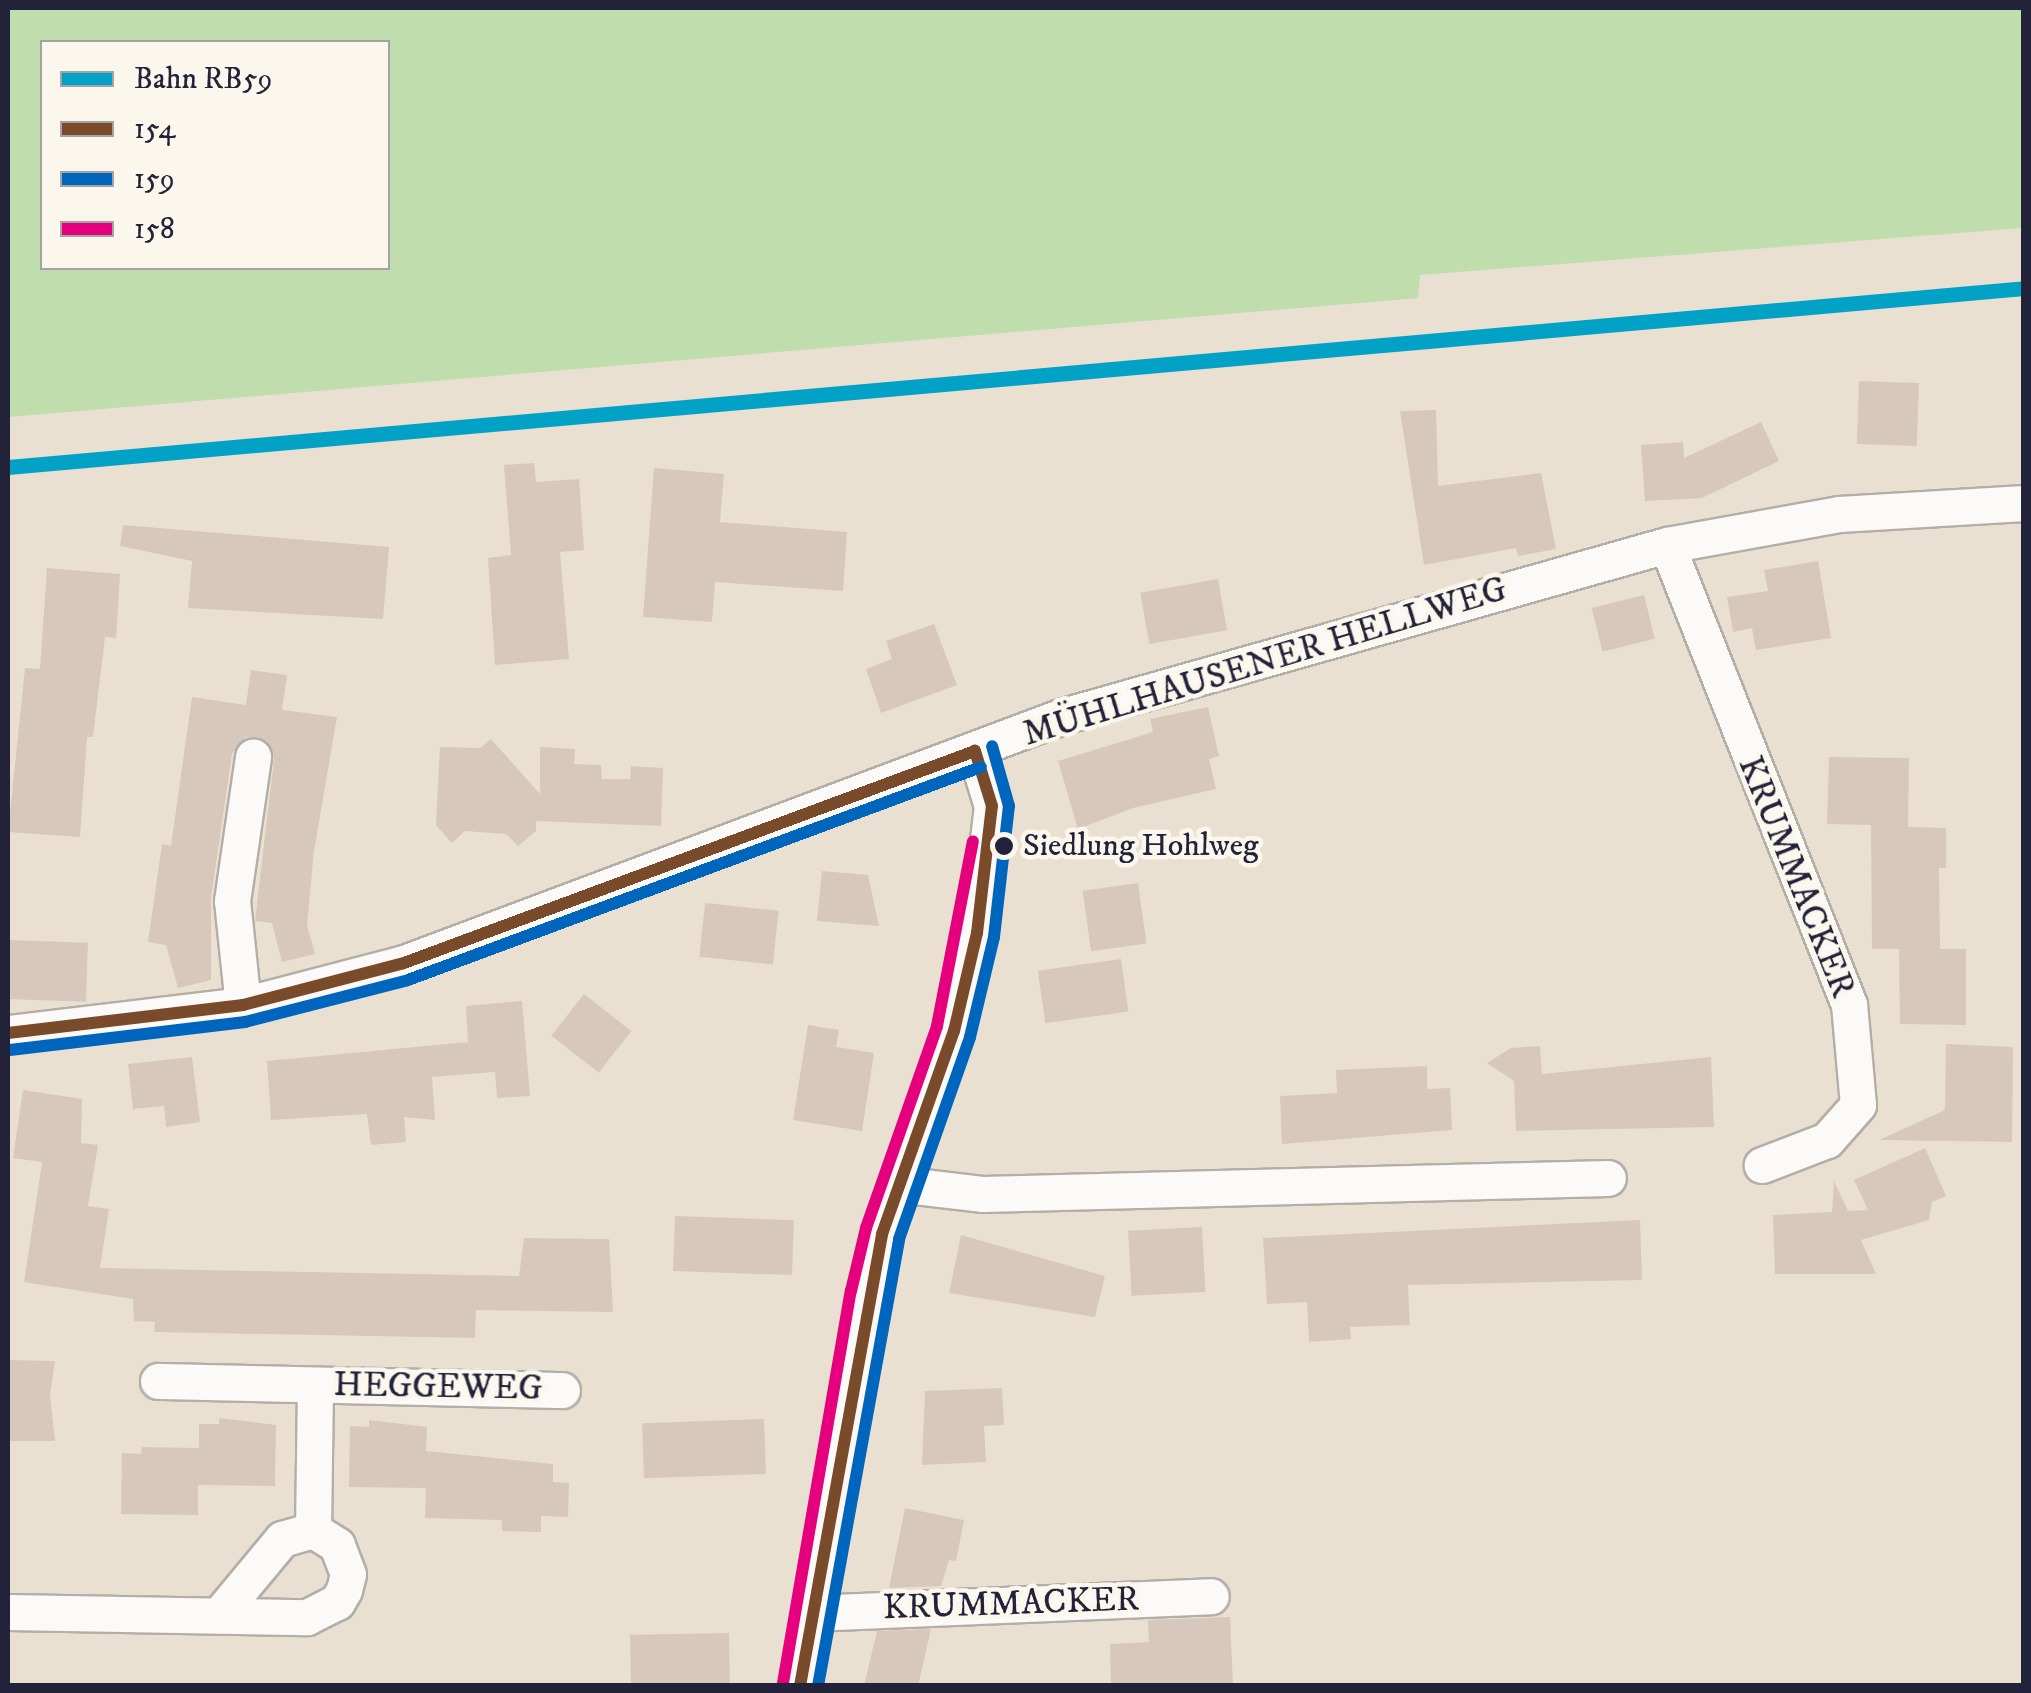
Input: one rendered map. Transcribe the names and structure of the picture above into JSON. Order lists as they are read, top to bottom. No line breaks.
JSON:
{"streets":{"street":["MÜHLHAUSENER HELLWEG","KRUMMACKER","HEGGEWEG"]},"crossings":[["MÜHLHAUSENER HELLWEG","KRUMMACKER"]],"places":["Siedlung Hohlweg"],"lines":["rail line RB59","transit line 159","transit line 154","transit line 158"],"legend":["Bahn RB59","154","159","158"]}
